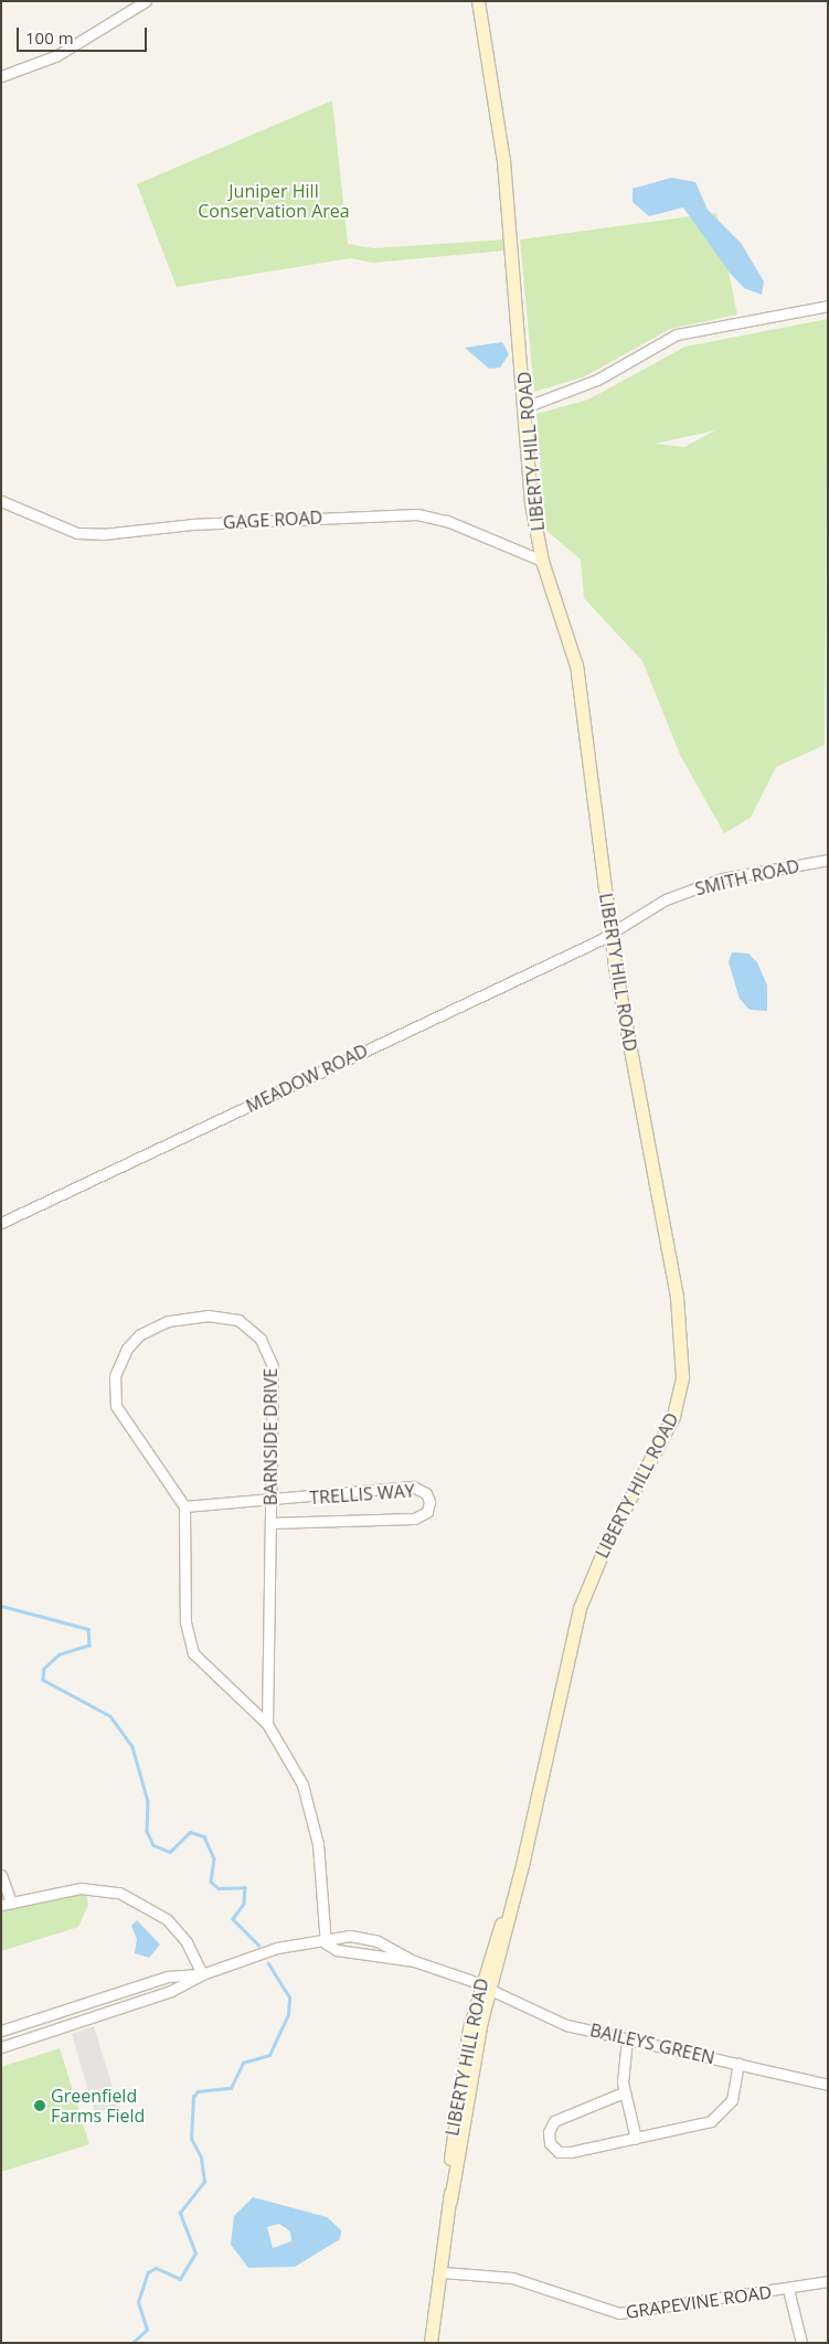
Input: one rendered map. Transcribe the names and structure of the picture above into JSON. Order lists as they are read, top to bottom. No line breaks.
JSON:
{"streets":{"street":["LIBERTY HILL ROAD","GAGE ROAD","SMITH ROAD","MEADOW ROAD","BARNSIDE DRIVE","TRELLIS WAY","BAILEYS GREEN","GRAPEVINE ROAD"]},"crossings":[["LIBERTY HILL ROAD","GAGE ROAD"],["LIBERTY HILL ROAD","SMITH ROAD"],["LIBERTY HILL ROAD","MEADOW ROAD"],["LIBERTY HILL ROAD","BAILEYS GREEN"],["LIBERTY HILL ROAD","GRAPEVINE ROAD"],["SMITH ROAD","MEADOW ROAD"],["BARNSIDE DRIVE","TRELLIS WAY"]],"parks":["Juniper Hill Conservation Area"],"places":["Greenfield Farms Field"],"scale_bar":"100 m"}
